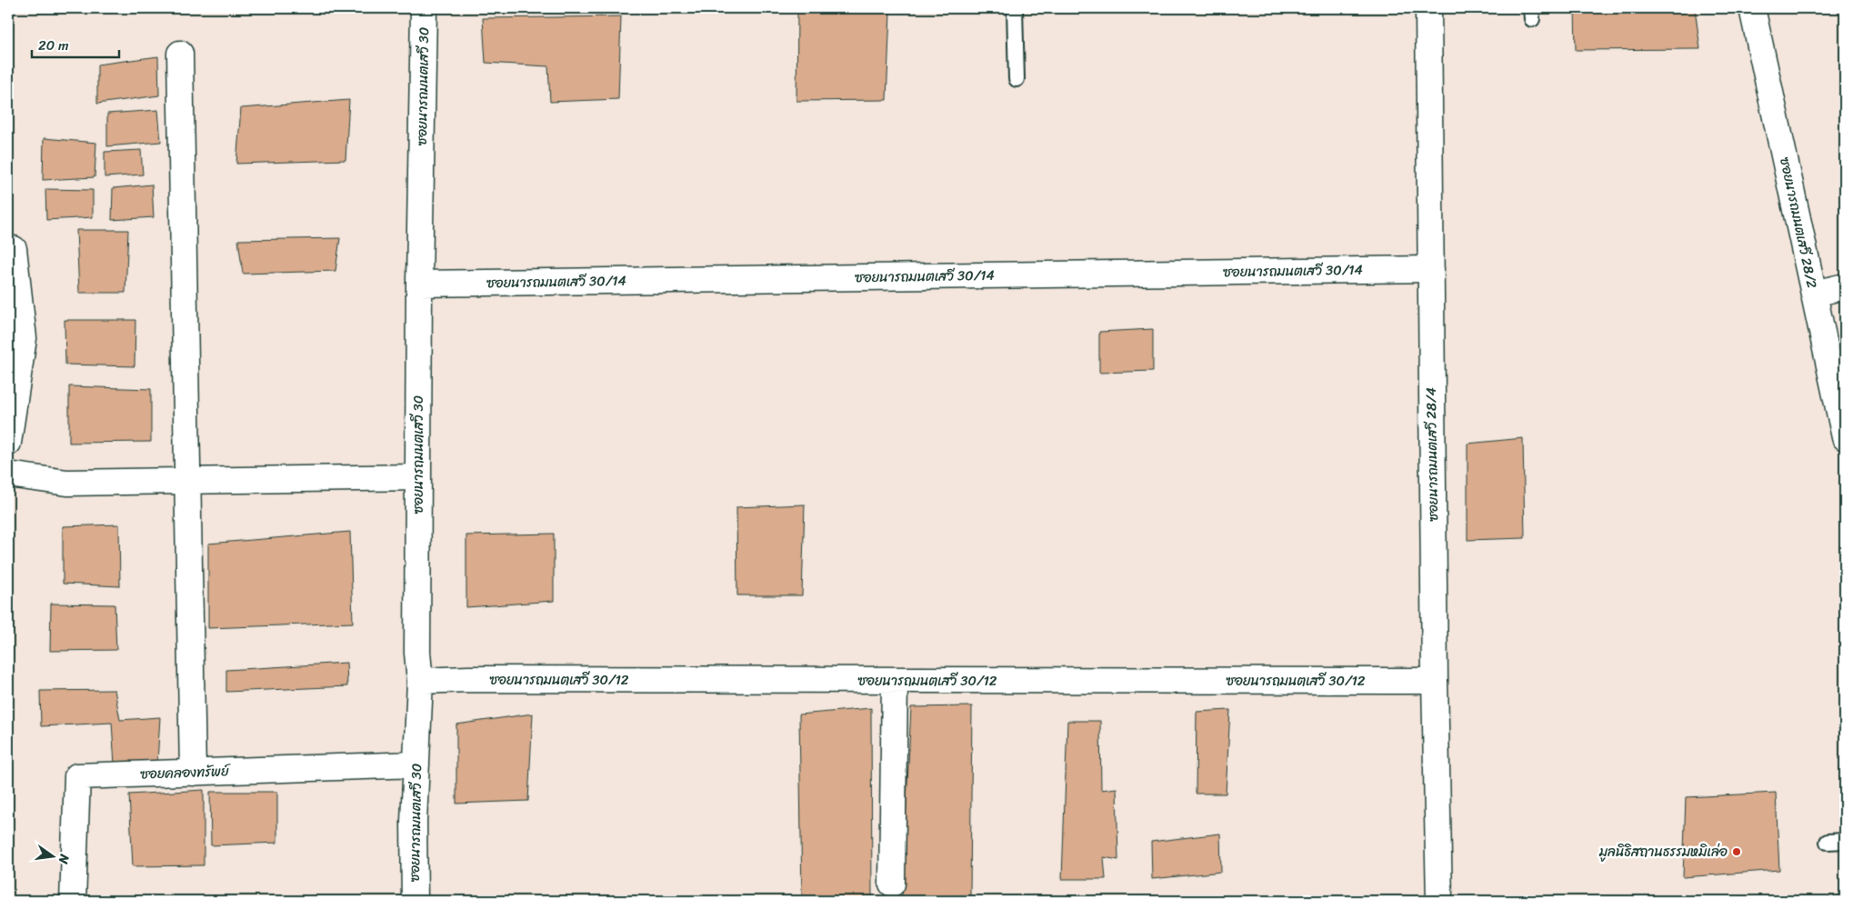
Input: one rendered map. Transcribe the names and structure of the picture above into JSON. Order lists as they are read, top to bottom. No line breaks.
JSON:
{"streets":{"street":["ซอยนารถมนตเสวี 30","ซอยนารถมนตเสวี 28/2","ซอยนารถมนตเสวี 30/14","ซอยนารถมนตเสวี 28/4","ซอยนารถมนตเสวี 30/12","ซอยคลองทรัพย์"]},"crossings":[["ซอยนารถมนตเสวี 30","ซอยนารถมนตเสวี 30/14"],["ซอยนารถมนตเสวี 30","ซอยนารถมนตเสวี 30/12"],["ซอยนารถมนตเสวี 30","ซอยคลองทรัพย์"],["ซอยนารถมนตเสวี 30/14","ซอยนารถมนตเสวี 28/4"],["ซอยนารถมนตเสวี 28/4","ซอยนารถมนตเสวี 30/12"]],"places":["มูลนิธิสถานธรรมหมิเล่อ"],"scale_bar":"20 m","north":"right"}
